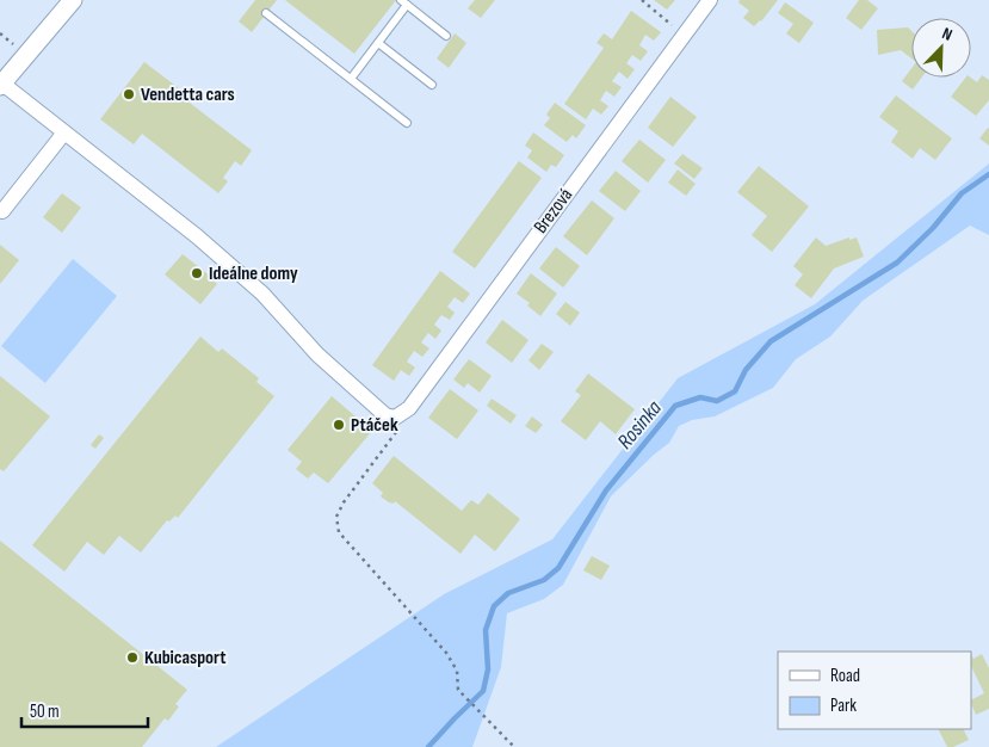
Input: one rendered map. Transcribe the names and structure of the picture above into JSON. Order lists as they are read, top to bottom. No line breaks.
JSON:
{"streets":{"street":["Brezová"]},"water":["Rosinka"],"places":["Vendetta cars","Ideálne domy","Ptáček","Kubicasport"],"legend":["Road","Park"],"scale_bar":"50 m","north":"top right"}
